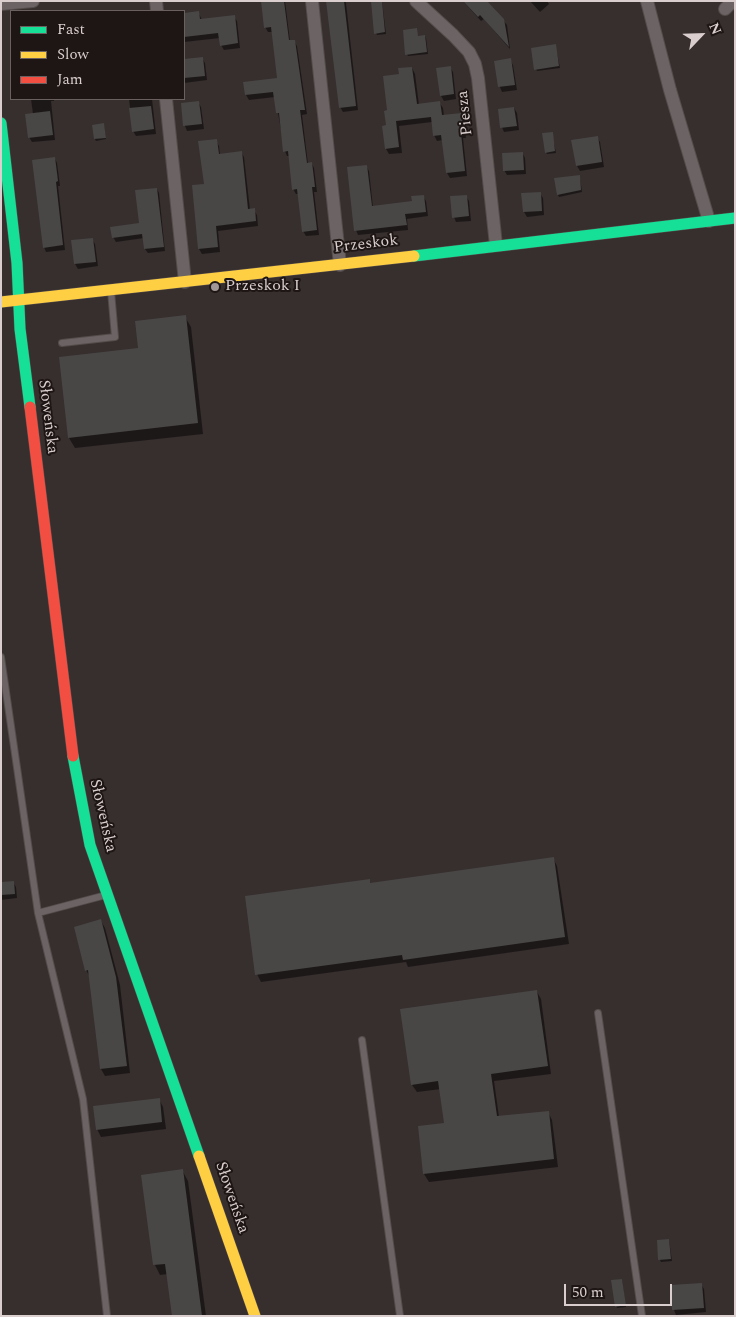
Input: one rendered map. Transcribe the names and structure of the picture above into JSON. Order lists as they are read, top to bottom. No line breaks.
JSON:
{"streets":{"street":["Piesza","Przeskok","Słoweńska"]},"crossings":[["Piesza","Przeskok"],["Przeskok","Słoweńska"]],"places":["Przeskok I"],"legend":["Fast","Slow","Jam"],"scale_bar":"50 m","north":"top right"}
